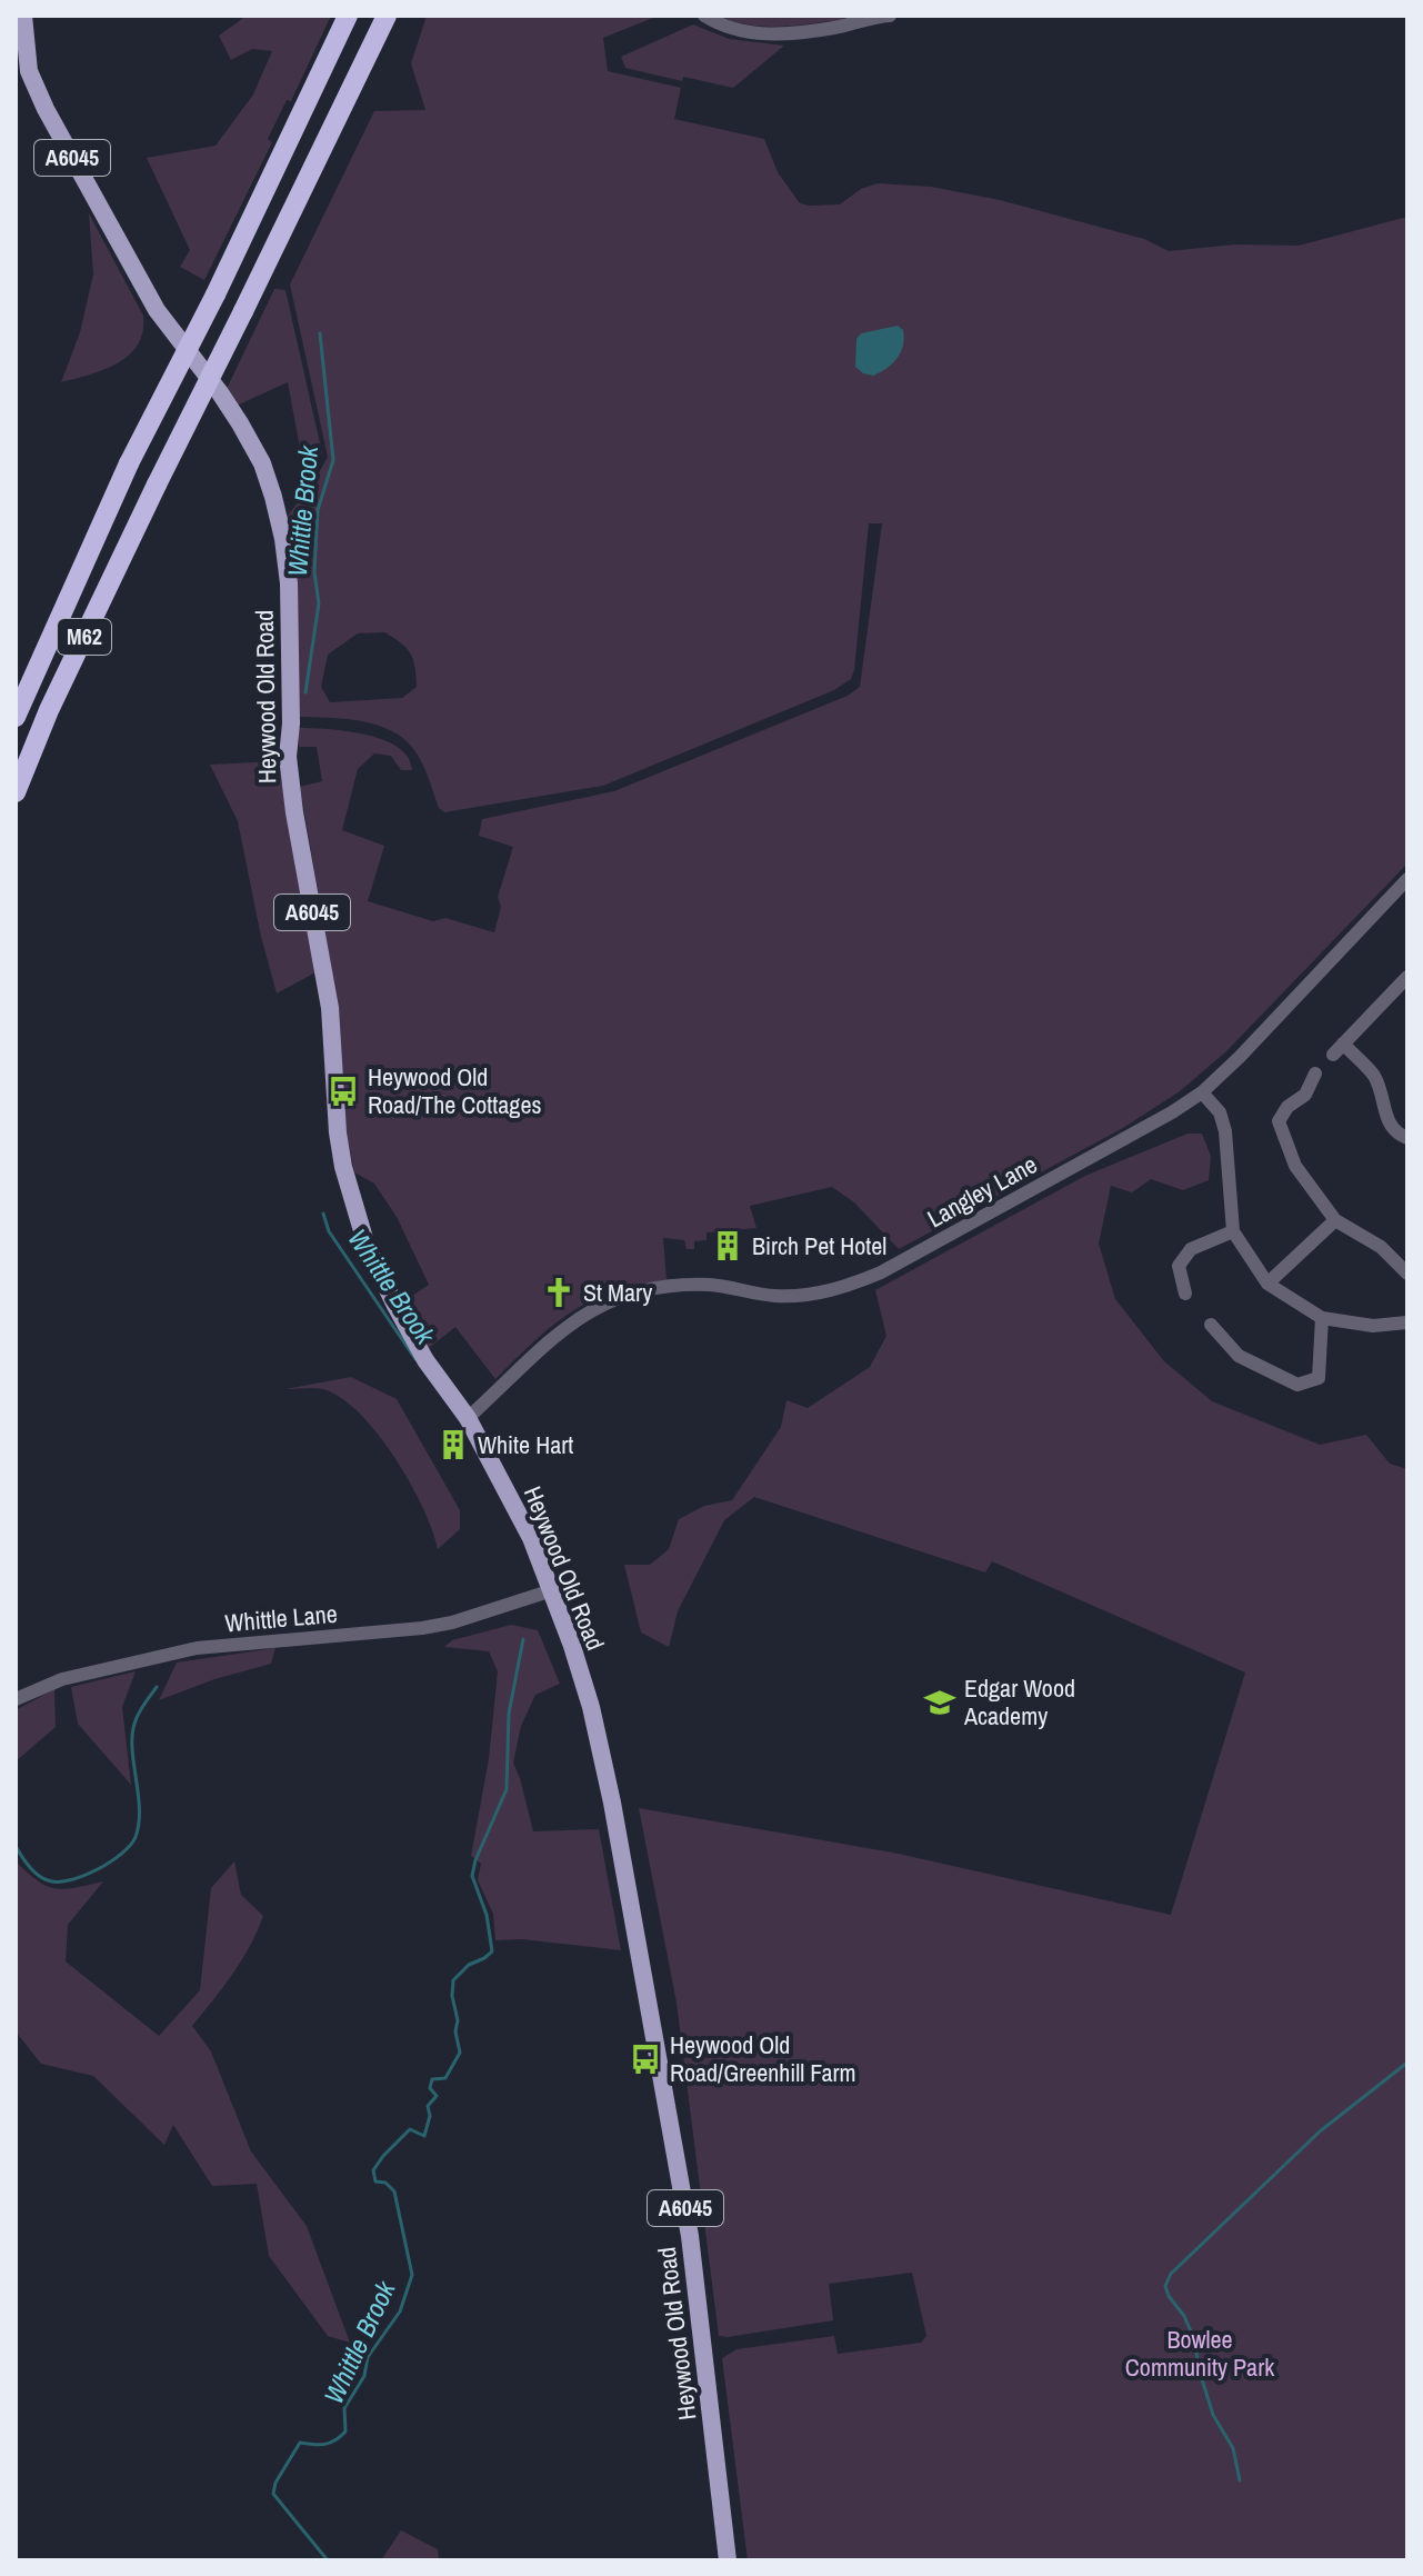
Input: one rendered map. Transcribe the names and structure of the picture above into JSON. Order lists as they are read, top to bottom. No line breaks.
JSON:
{"streets":{"highway":["M62"],"main road":["A6045","Heywood Old Road"],"street":["Langley Lane","Whittle Lane"]},"crossings":[["Heywood Old Road","Langley Lane"],["Heywood Old Road","Whittle Lane"]],"water":["Whittle Brook"],"parks":["Bowlee Community Park"],"places":{"bus stop":["Heywood Old Road/The Cottages","Heywood Old Road/Greenhill Farm"],"building":["Birch Pet Hotel","White Hart"],"church":["St Mary"],"school or university":["Edgar Wood Academy"]}}
